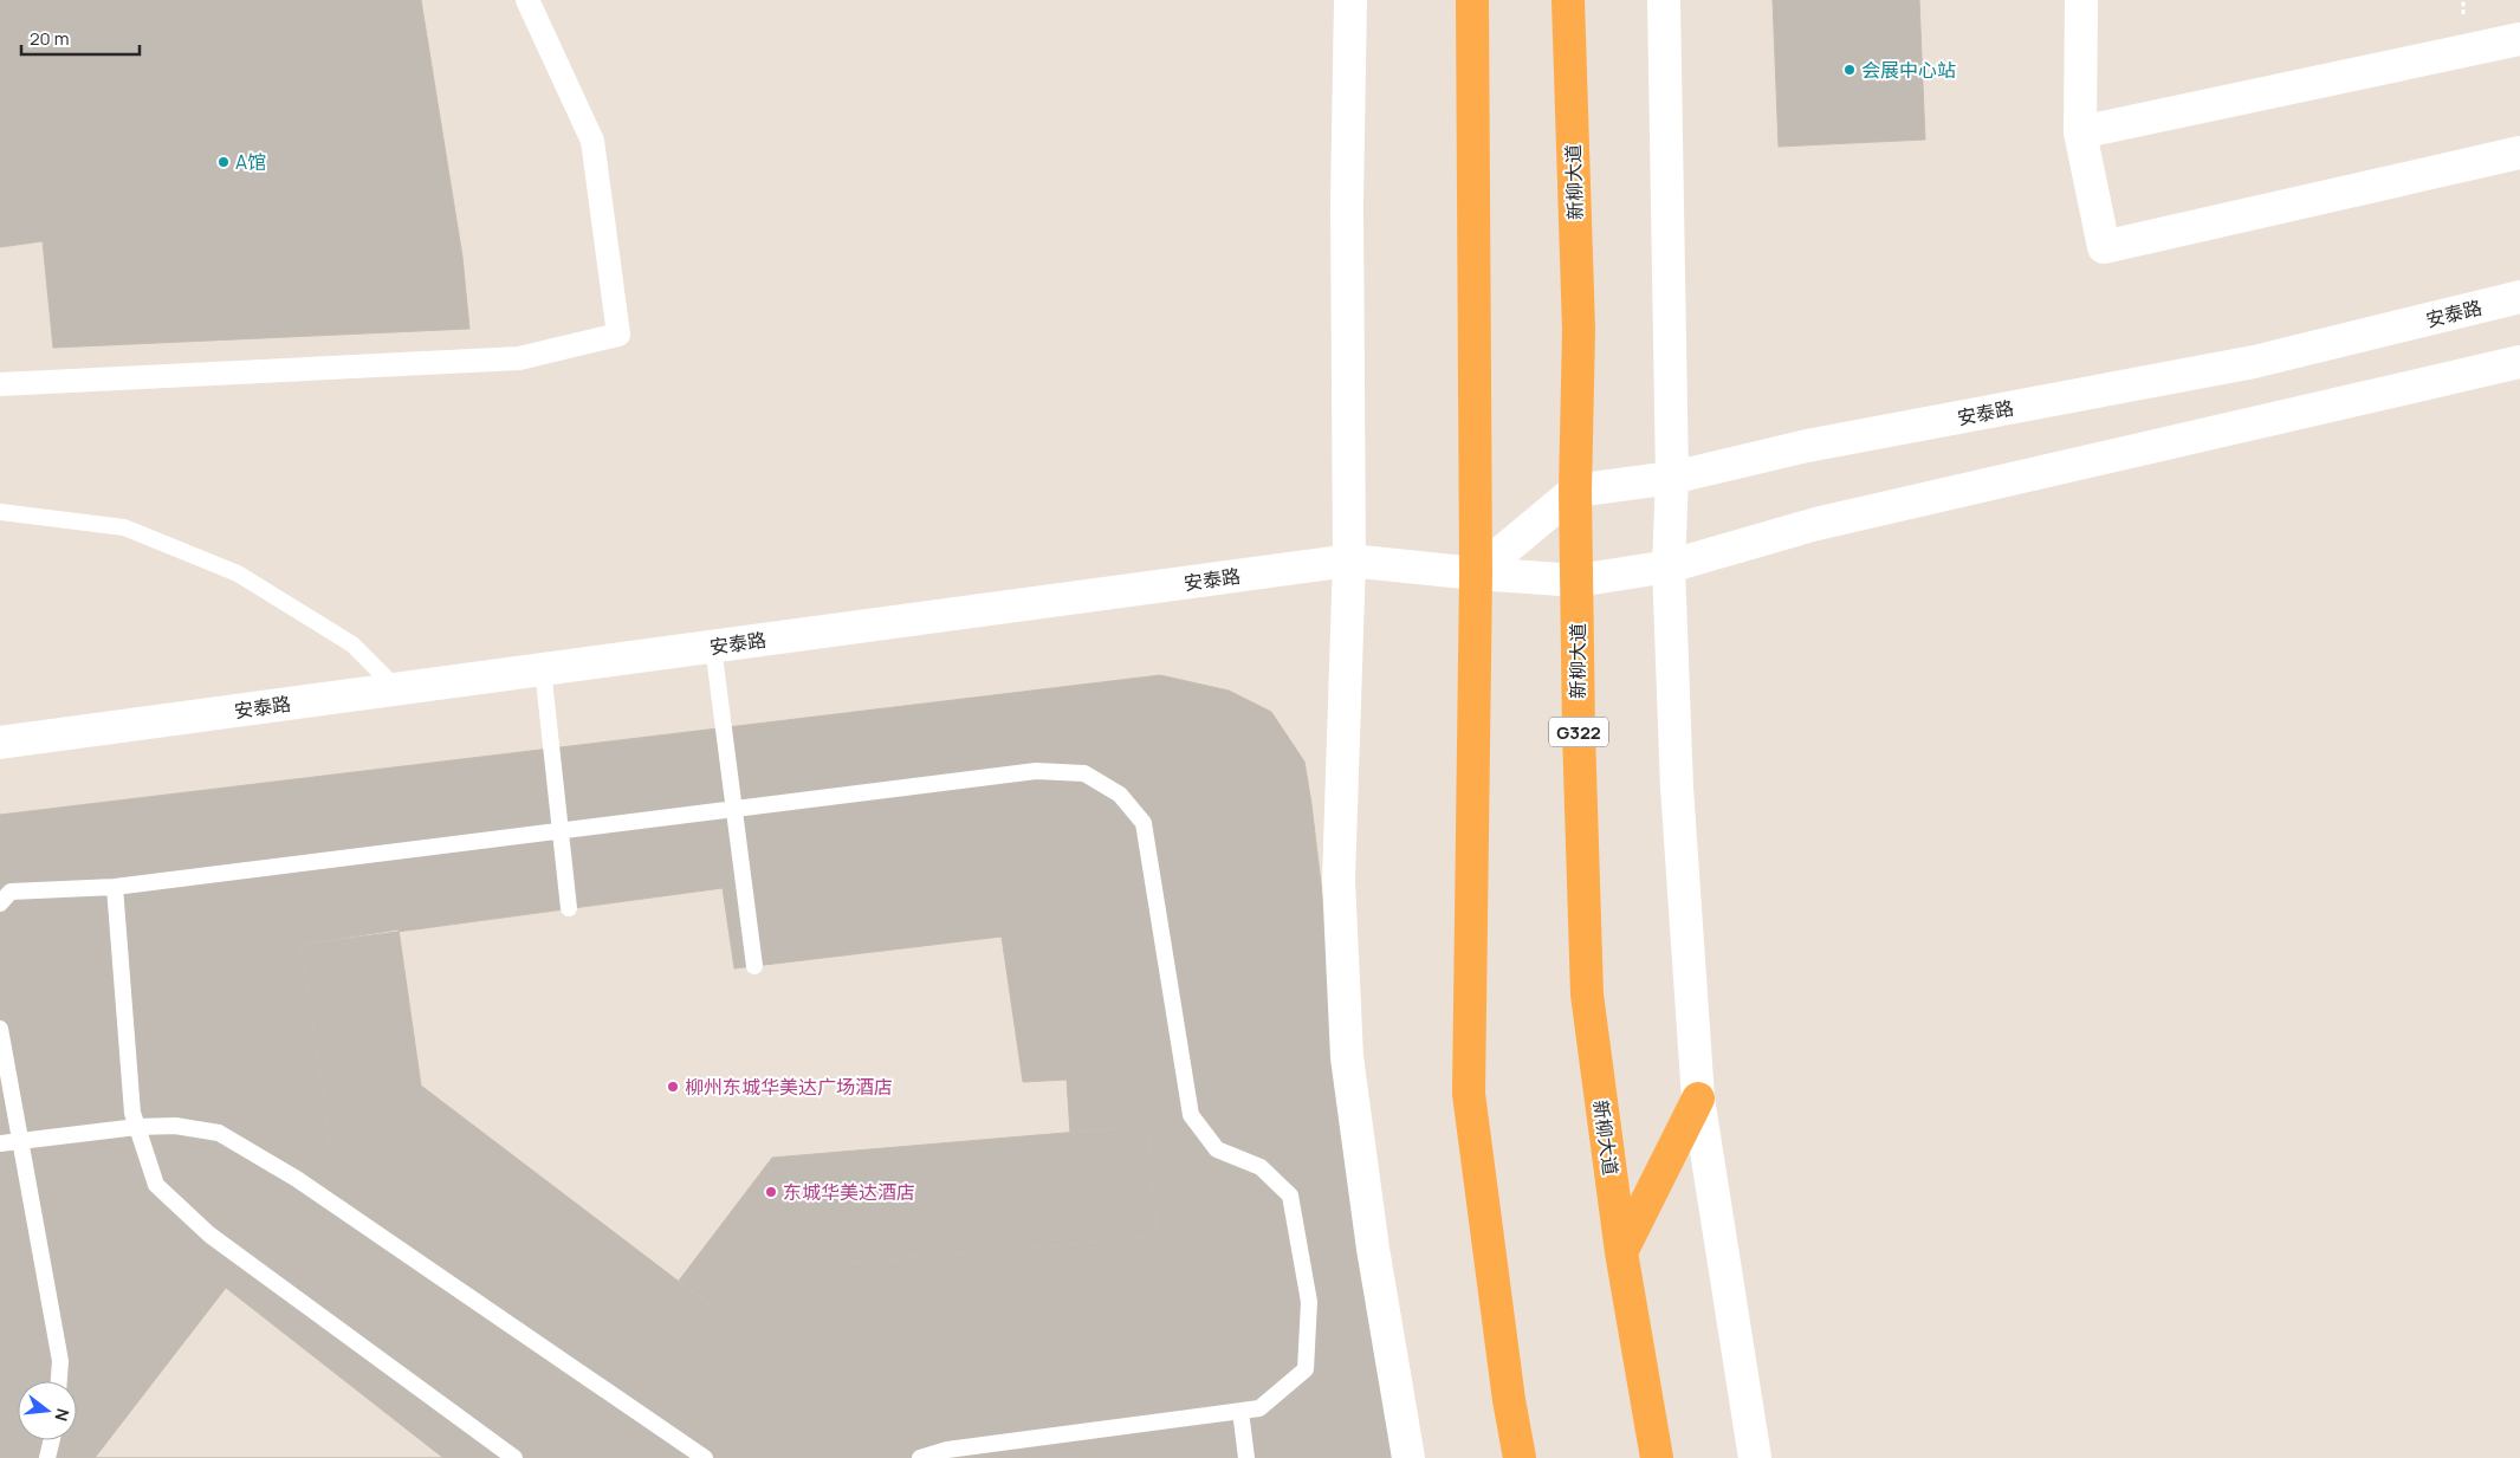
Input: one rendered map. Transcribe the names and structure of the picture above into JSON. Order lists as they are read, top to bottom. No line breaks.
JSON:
{"streets":{"highway":["新柳大道","G322"],"street":["安泰路"]},"crossings":[["新柳大道","安泰路"]],"places":["会展中心站","A馆","柳州东城华美达广场酒店","东城华美达酒店"],"scale_bar":"20 m","north":"right"}
